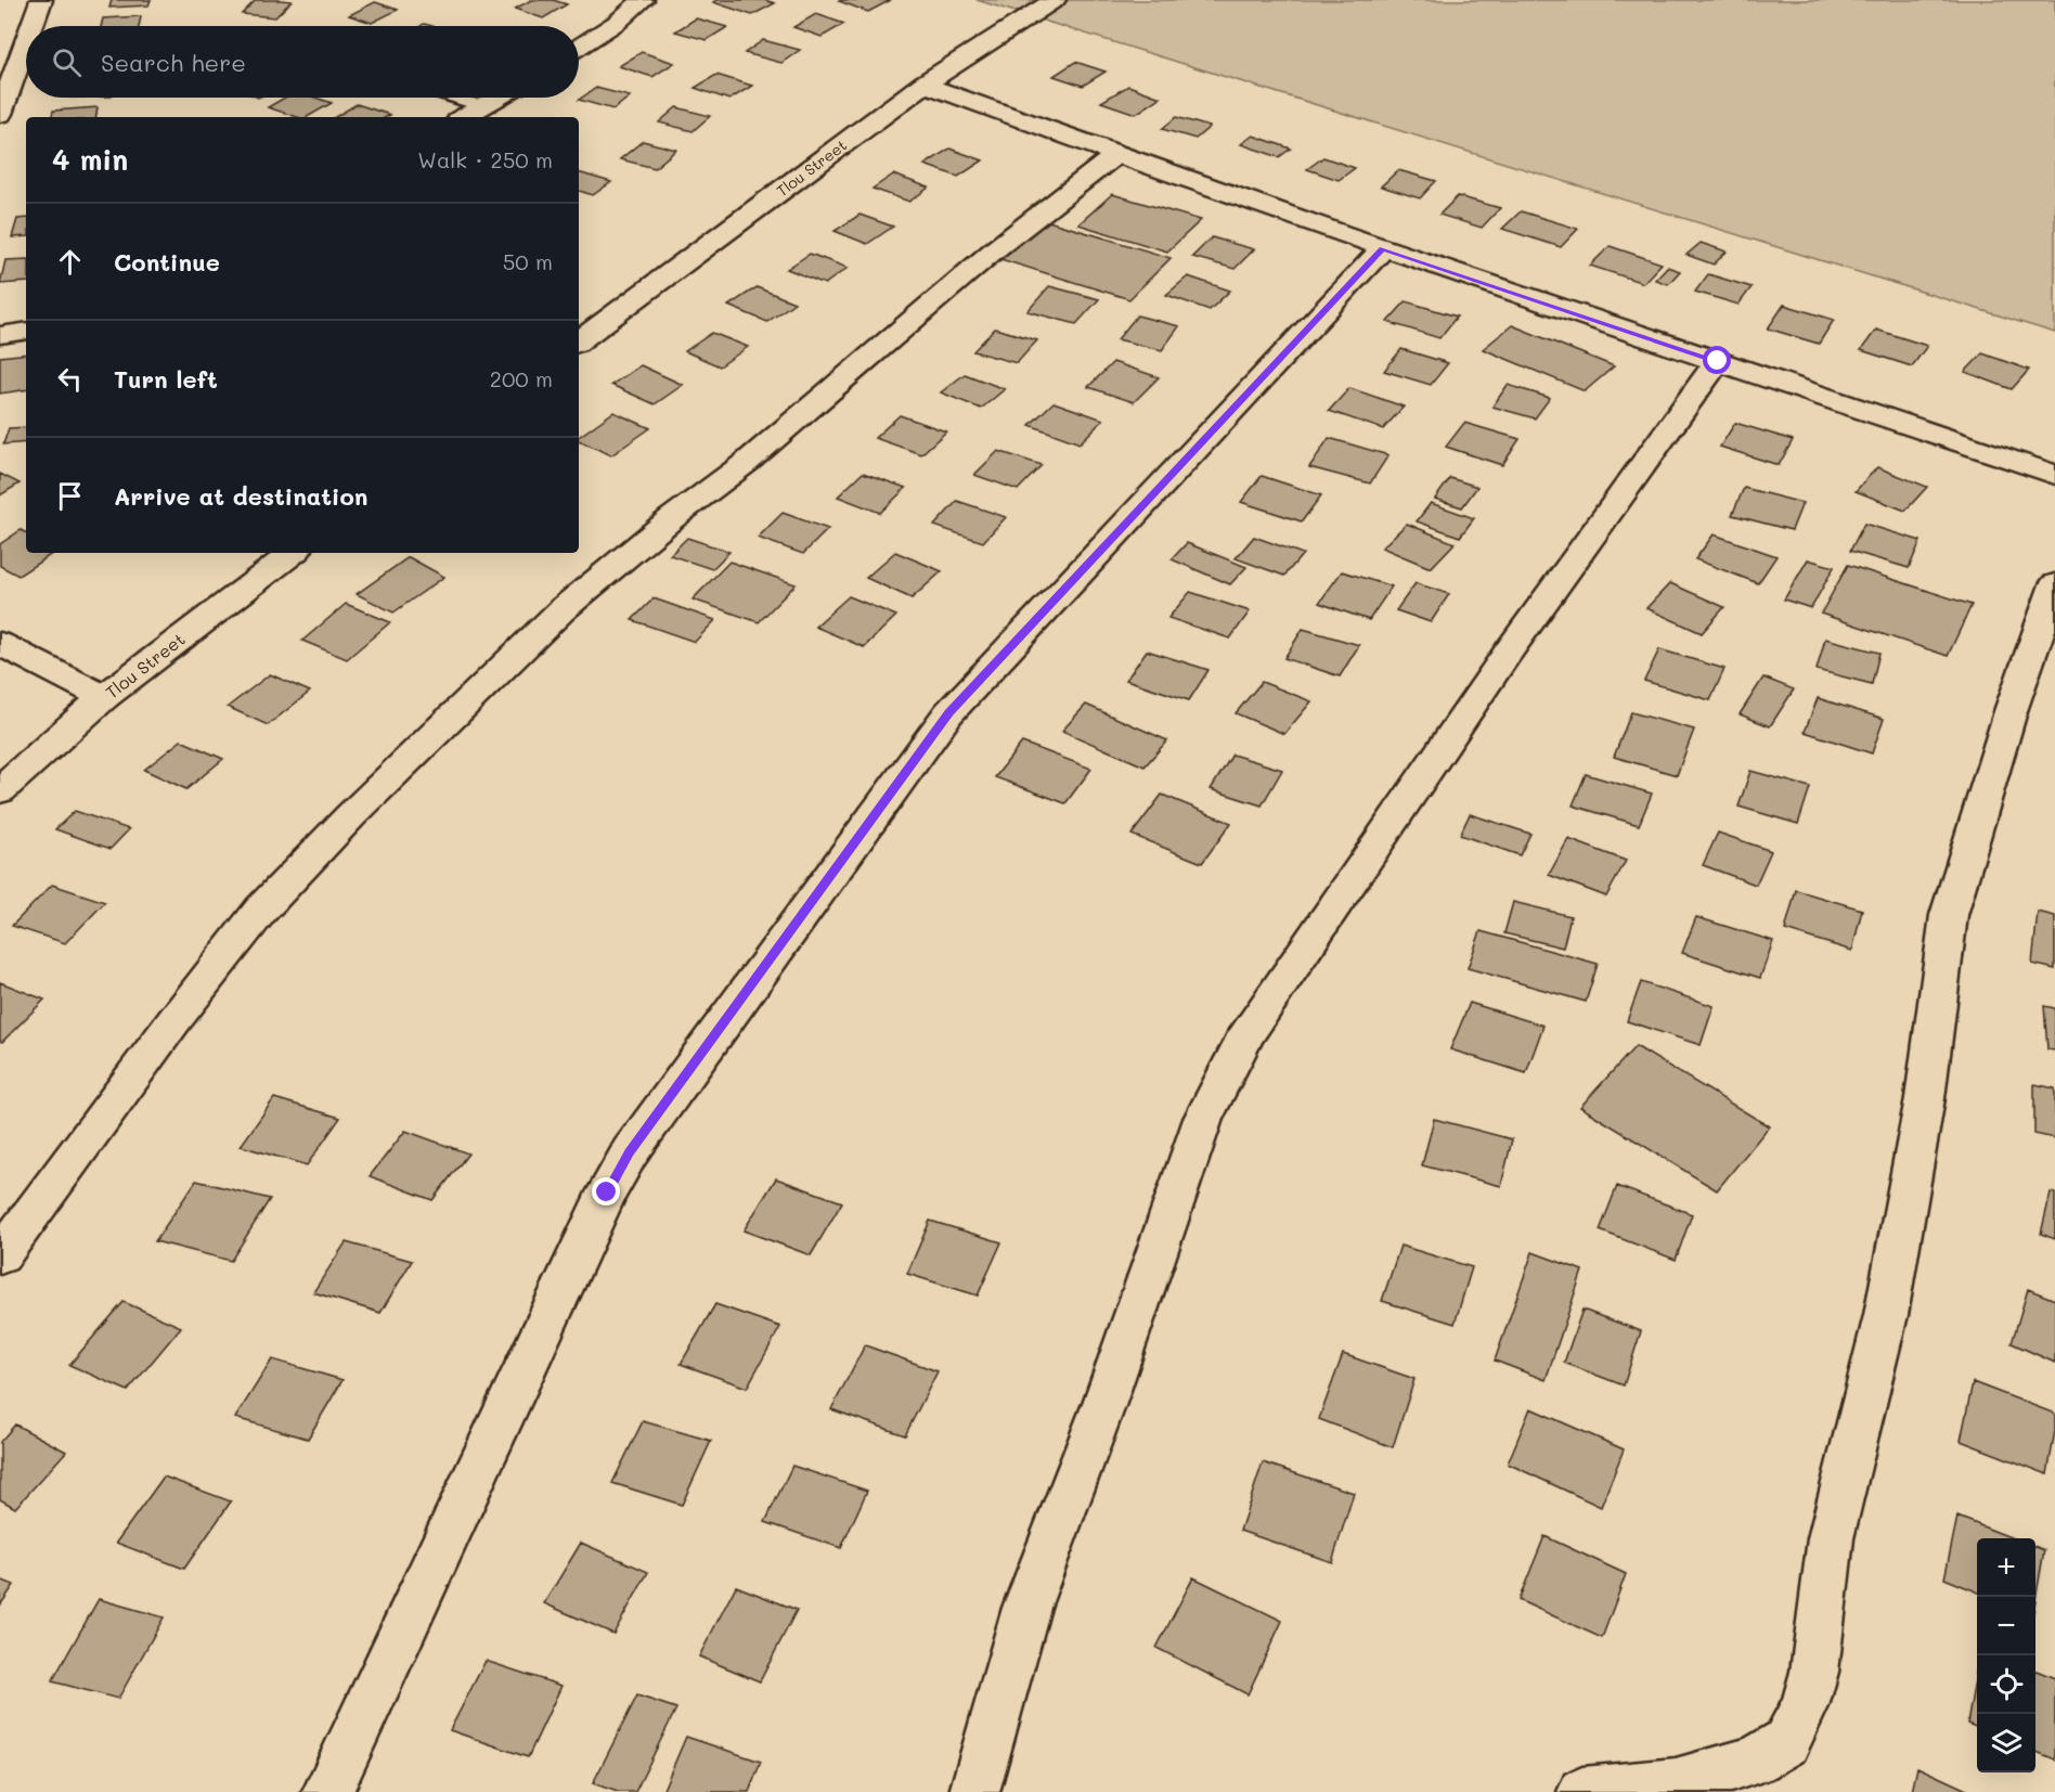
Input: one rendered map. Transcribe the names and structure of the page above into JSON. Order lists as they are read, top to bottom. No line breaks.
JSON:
{"streets":{"street":["Tlou Street"]},"page":{"search":"Search here","heading":["4 min","Walk · 250 m"],"list":[["Continue","50 m"],["Turn left","200 m"],"Arrive at destination"],"map_buttons":["+","−"]}}
